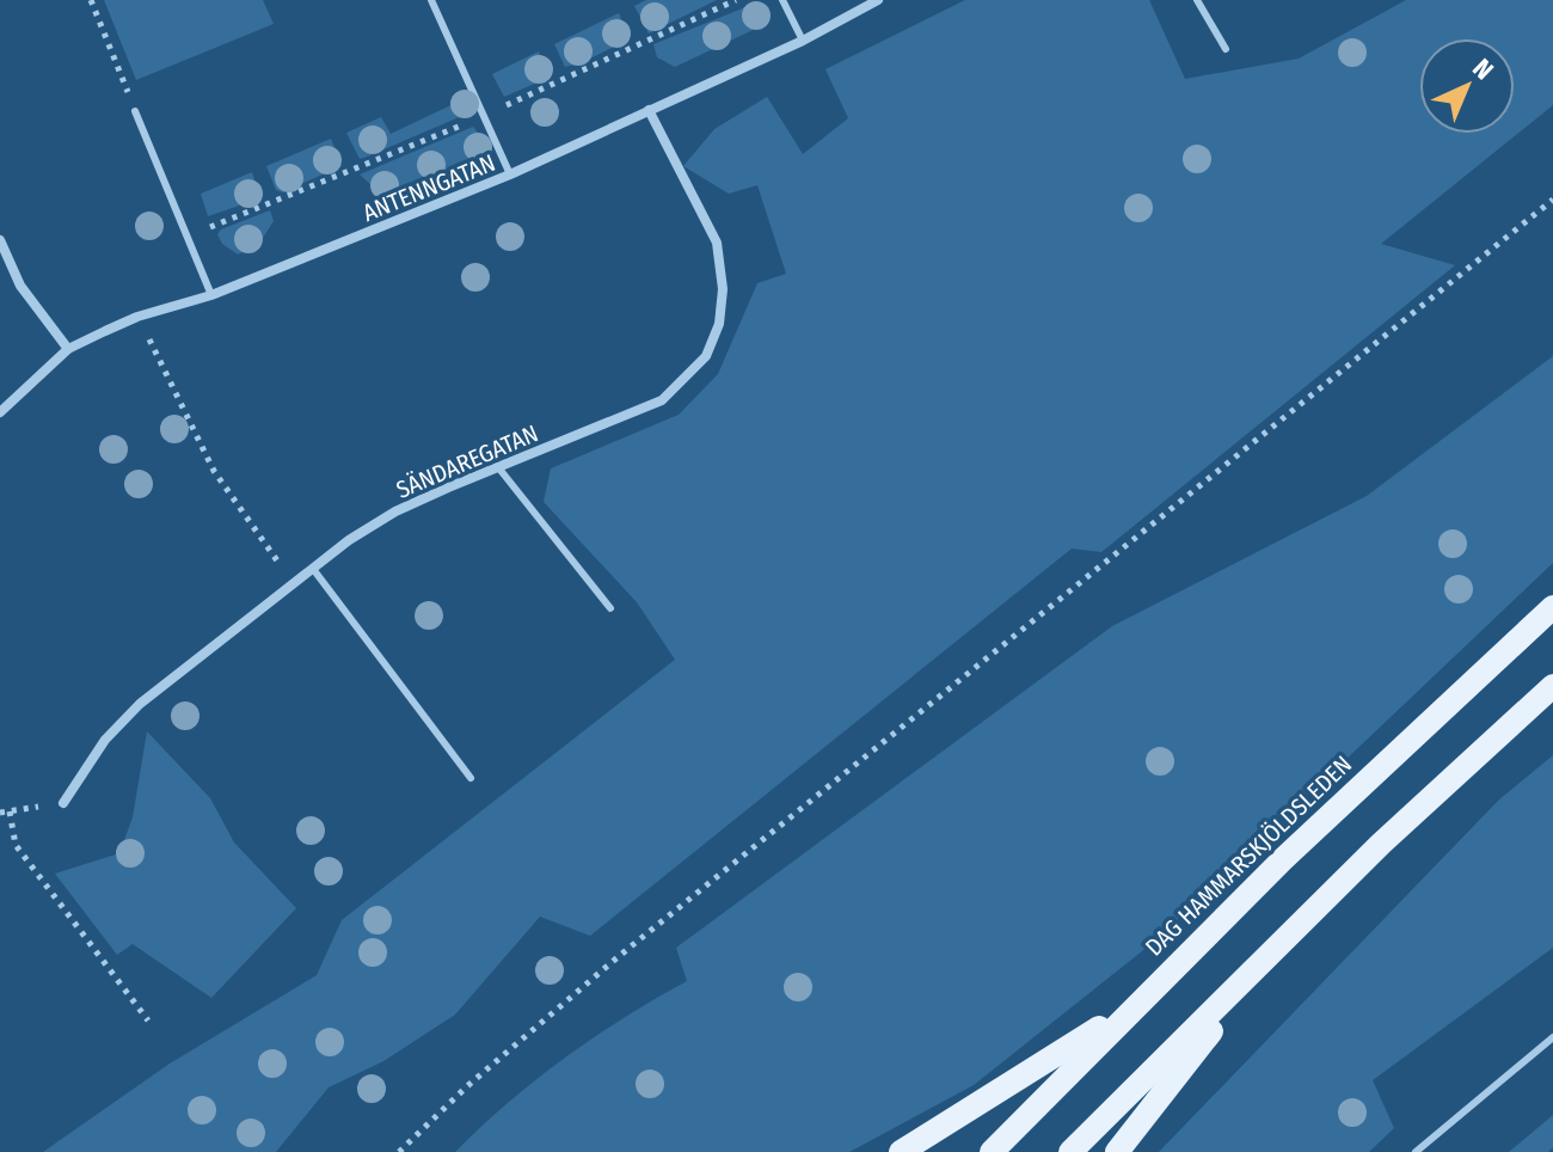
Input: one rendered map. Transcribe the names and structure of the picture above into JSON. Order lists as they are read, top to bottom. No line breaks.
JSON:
{"streets":{"main road":["DAG HAMMARSKJÖLDSLEDEN"],"street":["ANTENNGATAN","SÄNDAREGATAN"]},"crossings":[["ANTENNGATAN","SÄNDAREGATAN"]],"north":"top right"}
